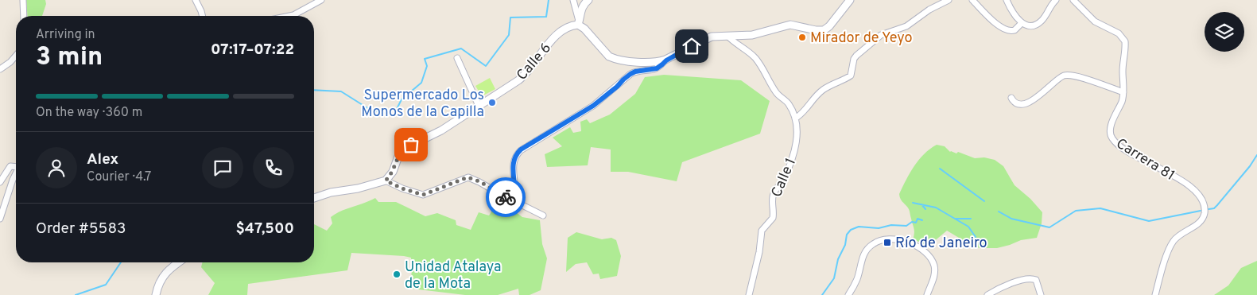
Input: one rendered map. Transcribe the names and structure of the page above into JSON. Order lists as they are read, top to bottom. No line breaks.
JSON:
{"streets":{"street":["Calle 6","Carrera 81","Calle 1"]},"places":{"other":["Mirador de Yeyo","Supermercado Los Monos de la Capilla","Unidad Atalaya de la Mota"],"transit":["Río de Janeiro"]},"page":{"heading":["3 min","Arriving in","07:17–07:22"],"panel":["Alex","Courier · 4.7","Order #5583","$47,500"],"bar":"On the way · 360 m"}}
